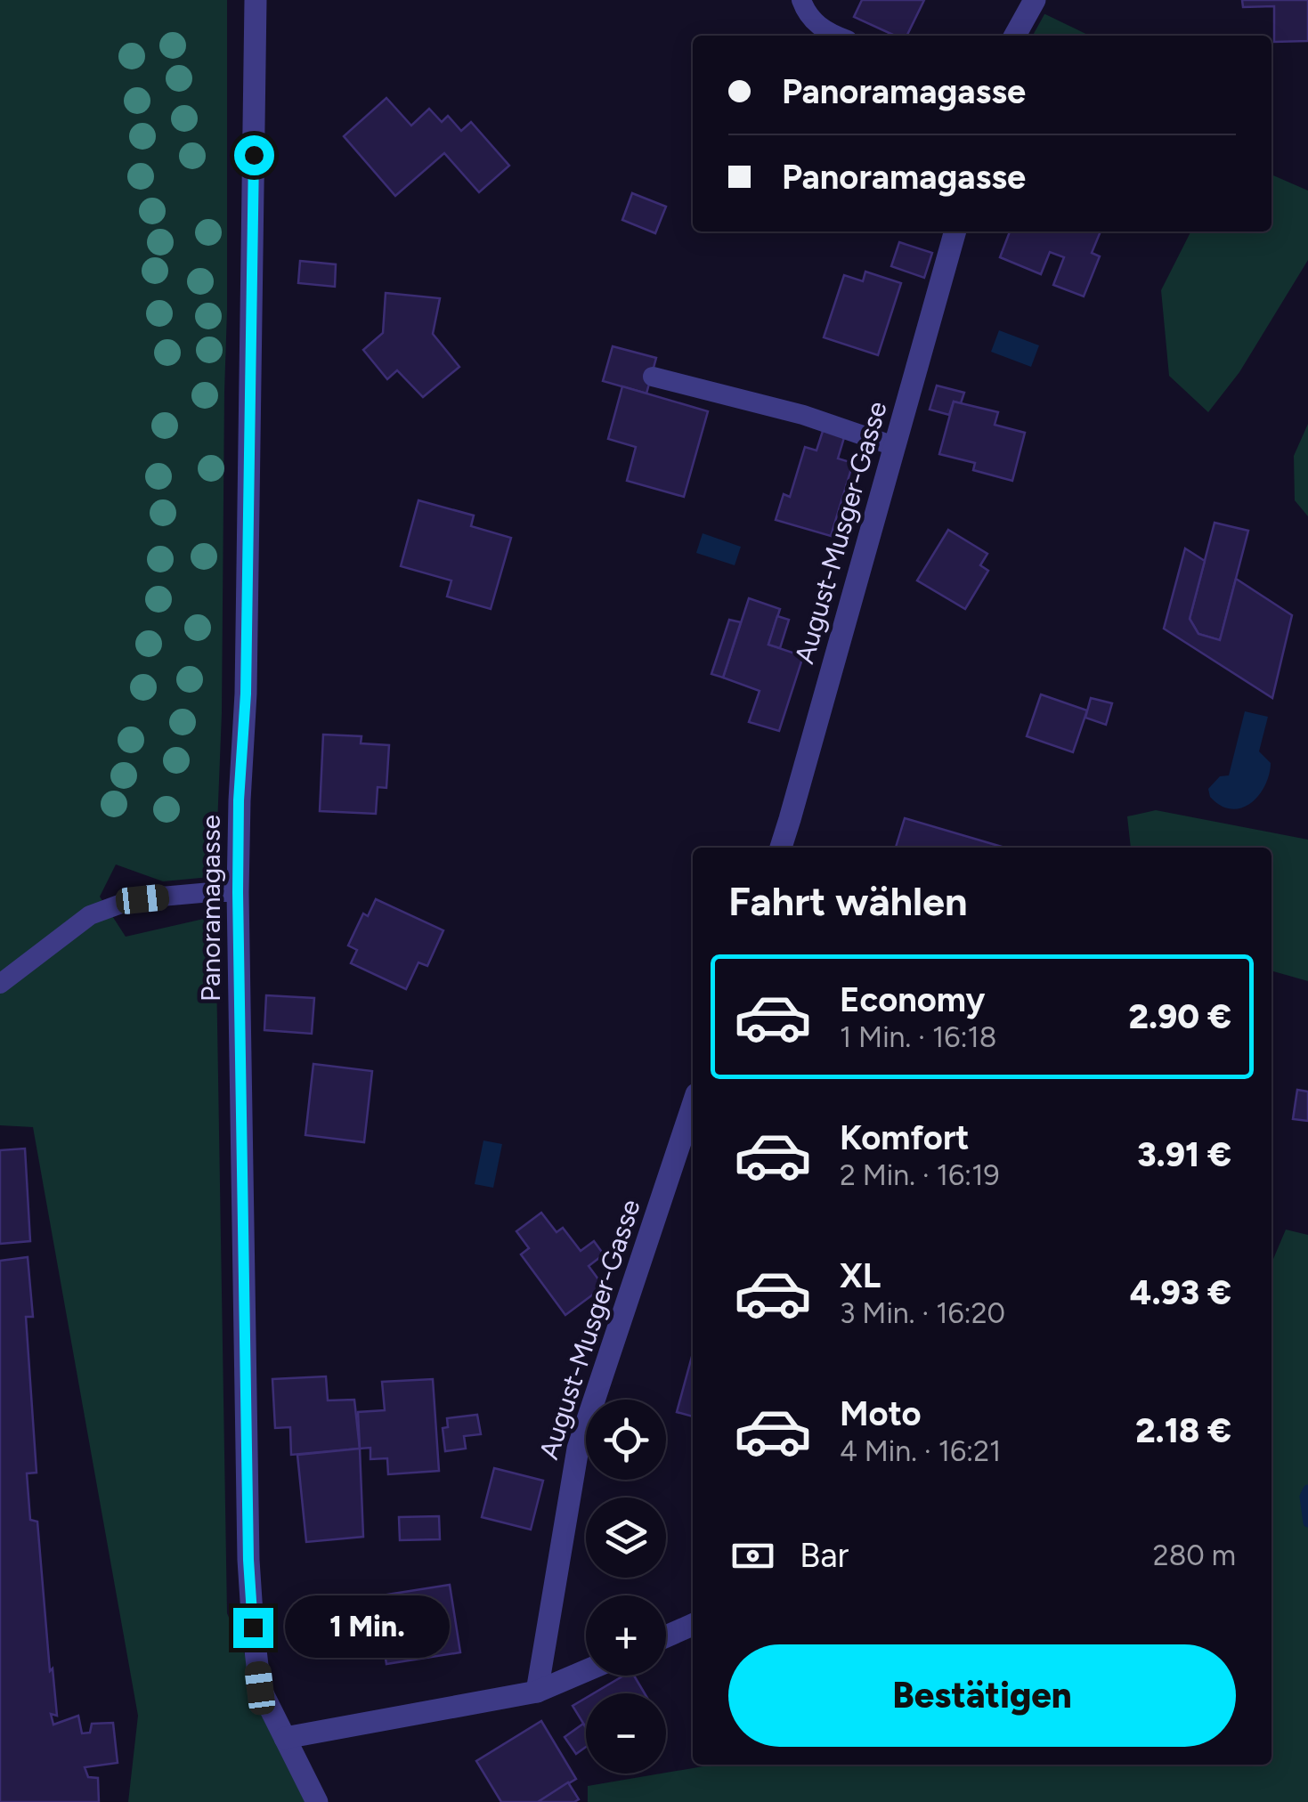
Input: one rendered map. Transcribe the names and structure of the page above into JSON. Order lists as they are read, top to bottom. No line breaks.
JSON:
{"streets":{"street":["August-Musger-Gasse","Panoramagasse"]},"page":{"banner":["Panoramagasse","Panoramagasse"],"heading":"Fahrt wählen","list":[{"name":"Economy","note":"1 Min. · 16:18","value":"2.90 €"},{"name":"Komfort","note":"2 Min. · 16:19","value":"3.91 €"},{"name":"XL","note":"3 Min. · 16:20","value":"4.93 €"},{"name":"Moto","note":"4 Min. · 16:21","value":"2.18 €"}],"map_buttons":["+","−"],"pay":["Bar","280 m"],"bubble":"1 Min.","buttons":"Bestätigen"}}
